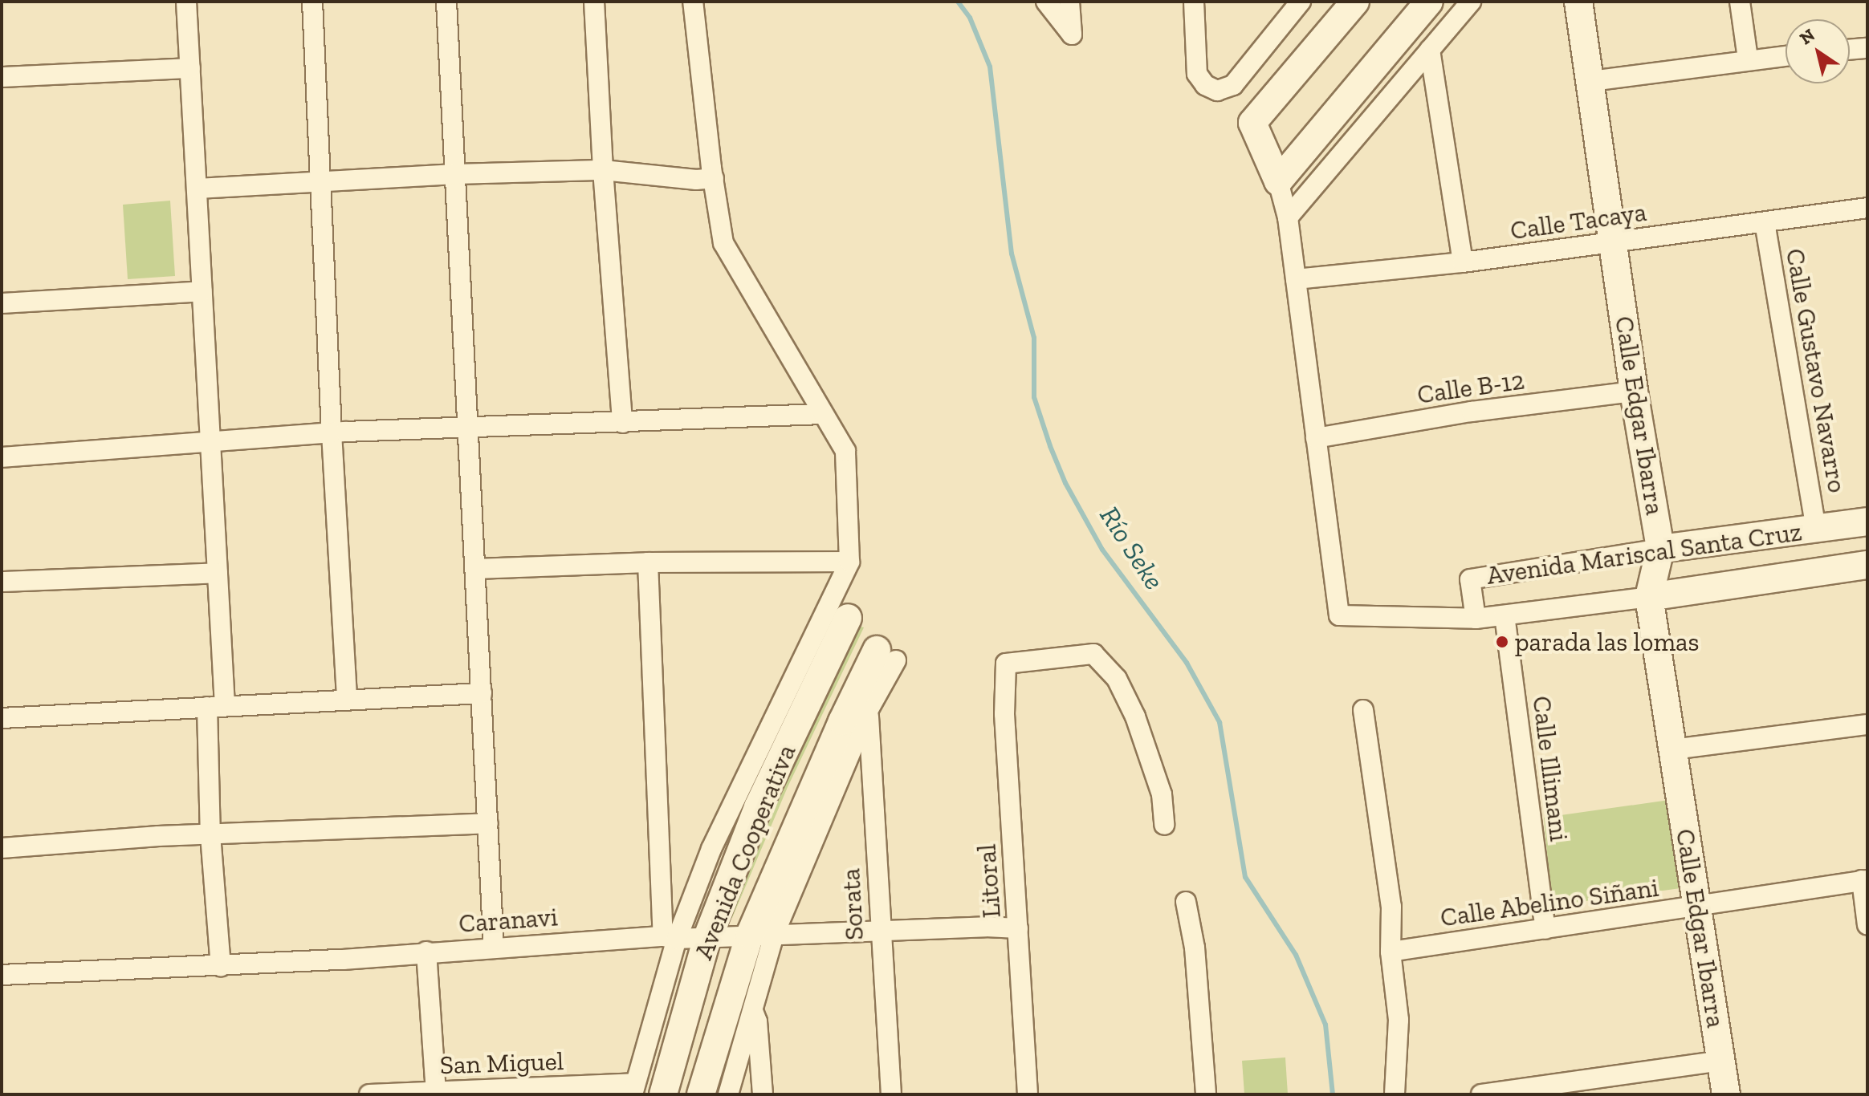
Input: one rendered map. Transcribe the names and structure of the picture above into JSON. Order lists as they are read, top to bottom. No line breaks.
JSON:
{"streets":{"street":["Calle Tacaya","Calle Gustavo Navarro","Calle B-12","Calle Edgar Ibarra","Avenida Mariscal Santa Cruz","Calle Illimani","Avenida Cooperativa","Litoral","Calle Abelino Siñani","Sorata","Caranavi","San Miguel"]},"crossings":[["Calle Tacaya","Calle Gustavo Navarro"],["Calle Tacaya","Calle Edgar Ibarra"],["Calle Gustavo Navarro","Avenida Mariscal Santa Cruz"],["Calle B-12","Calle Edgar Ibarra"],["Calle Edgar Ibarra","Avenida Mariscal Santa Cruz"],["Calle Edgar Ibarra","Calle Abelino Siñani"],["Avenida Mariscal Santa Cruz","Calle Illimani"],["Calle Illimani","Calle Abelino Siñani"],["Avenida Cooperativa","Caranavi"],["Litoral","Caranavi"],["Sorata","Caranavi"]],"water":["Río Seke"],"places":["parada las lomas"],"north":"top left"}
